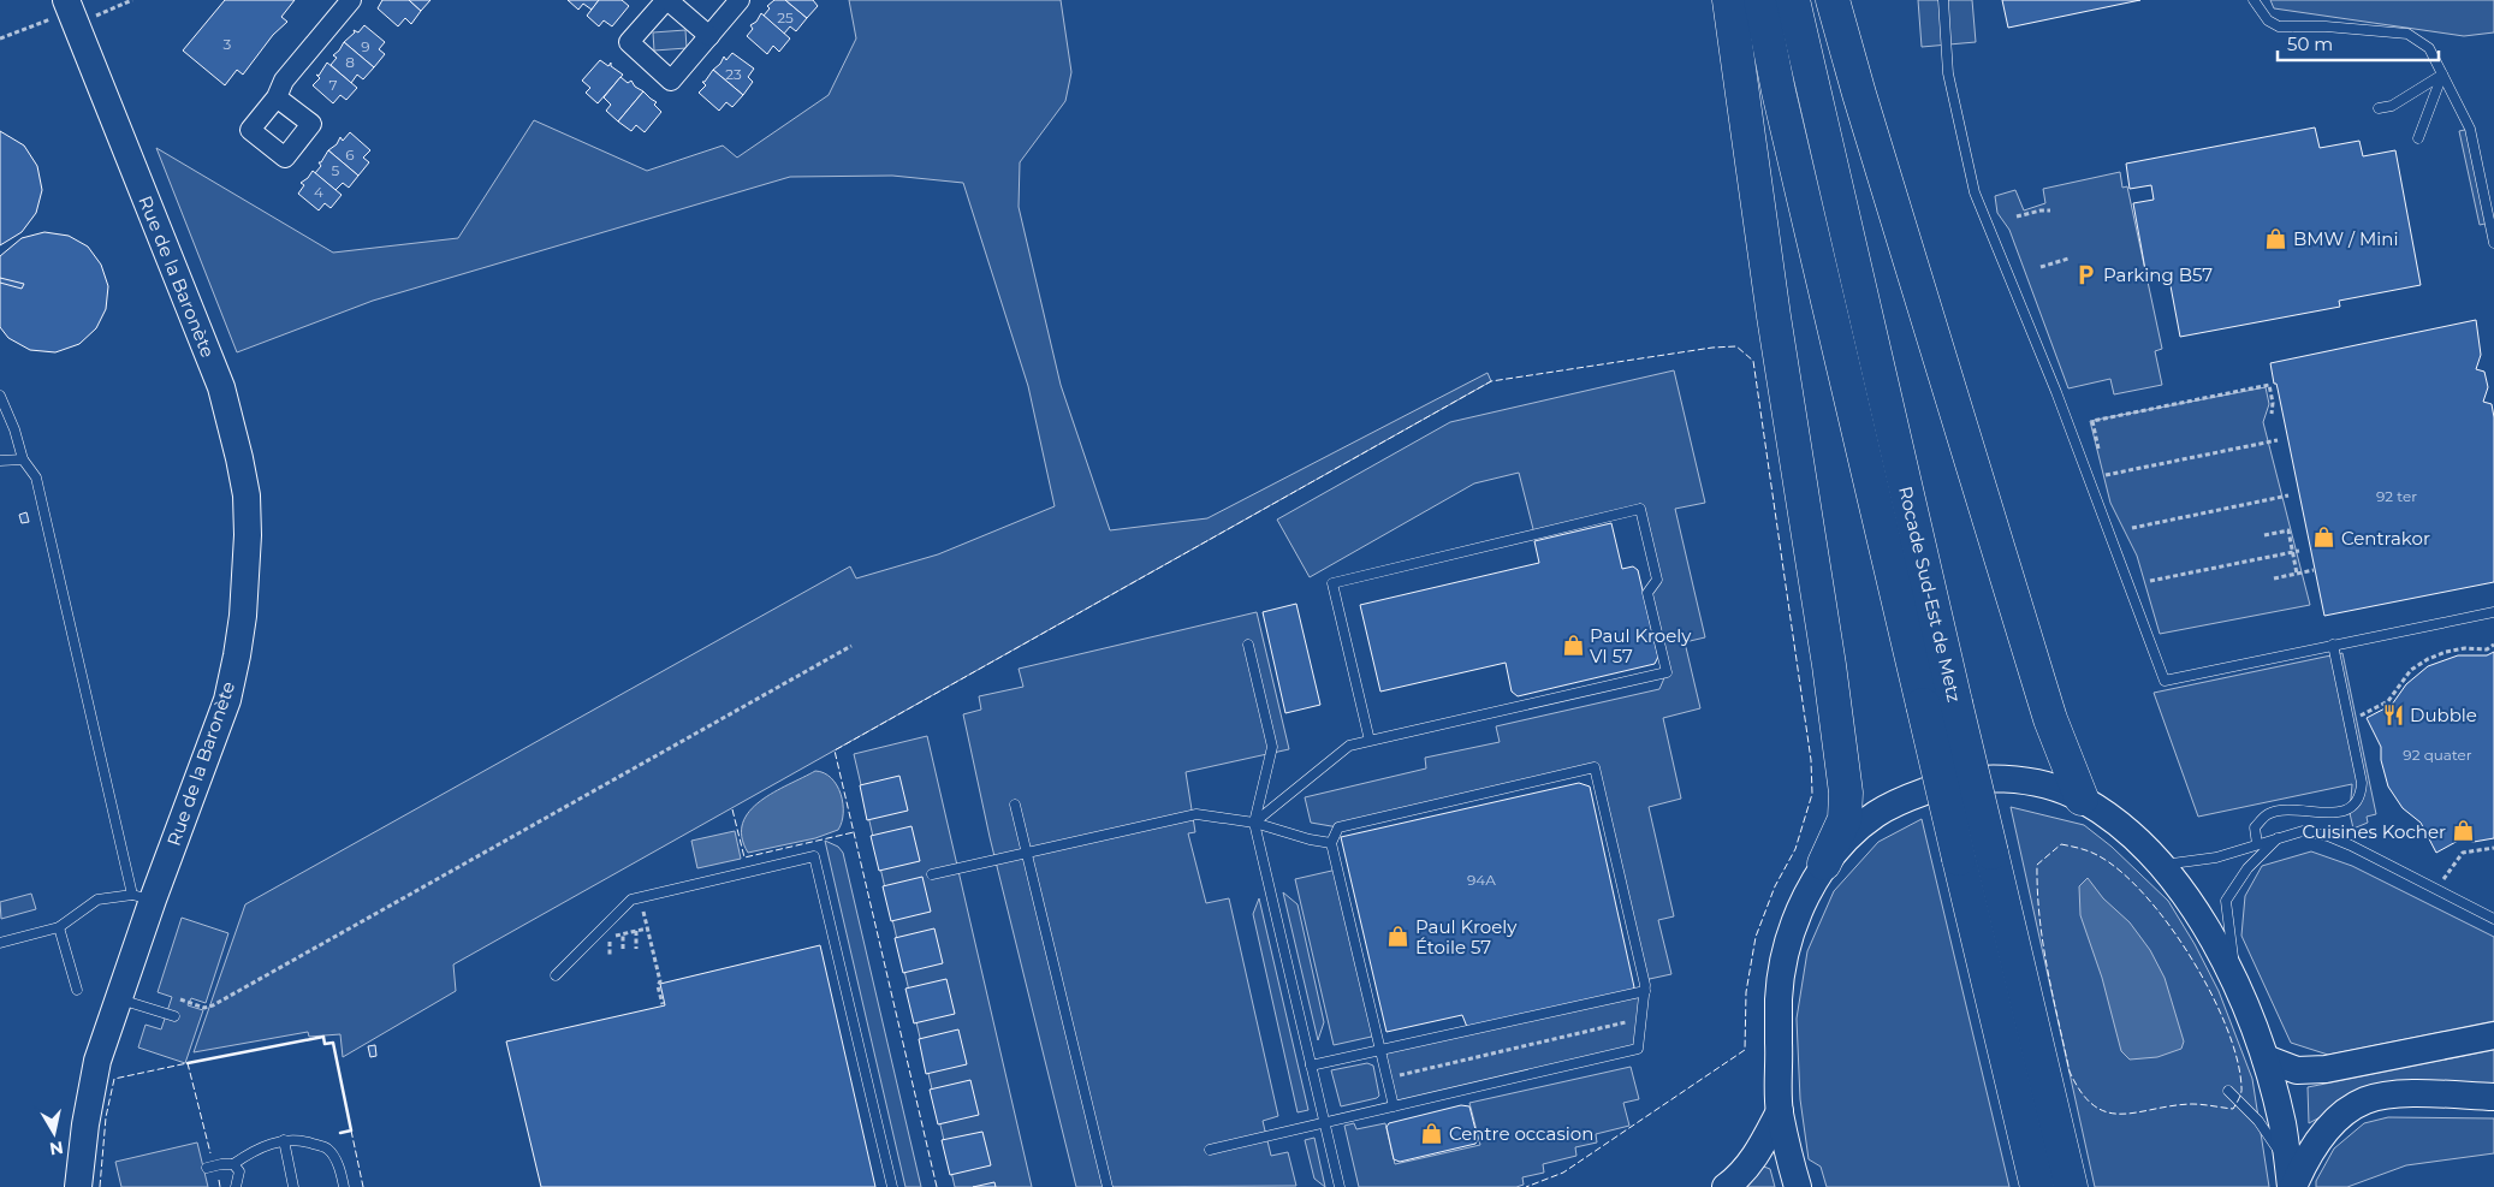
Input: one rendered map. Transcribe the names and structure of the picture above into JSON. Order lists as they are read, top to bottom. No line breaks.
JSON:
{"streets":{"highway":["Rocade Sud-Est de Metz"],"main road":["Rue de la Baronète"]},"places":{"shop":["BMW / Mini","Centrakor","Paul Kroely VI 57","Cuisines Kocher","Paul Kroely Étoile 57","Centre occasion"],"parking":["Parking B57"],"restaurant":["Dubble"]},"house_numbers":["25","3","9","8","23","7","6","5","4","92 ter","92 quater","94A"],"scale_bar":"50 m","north":"bottom"}
